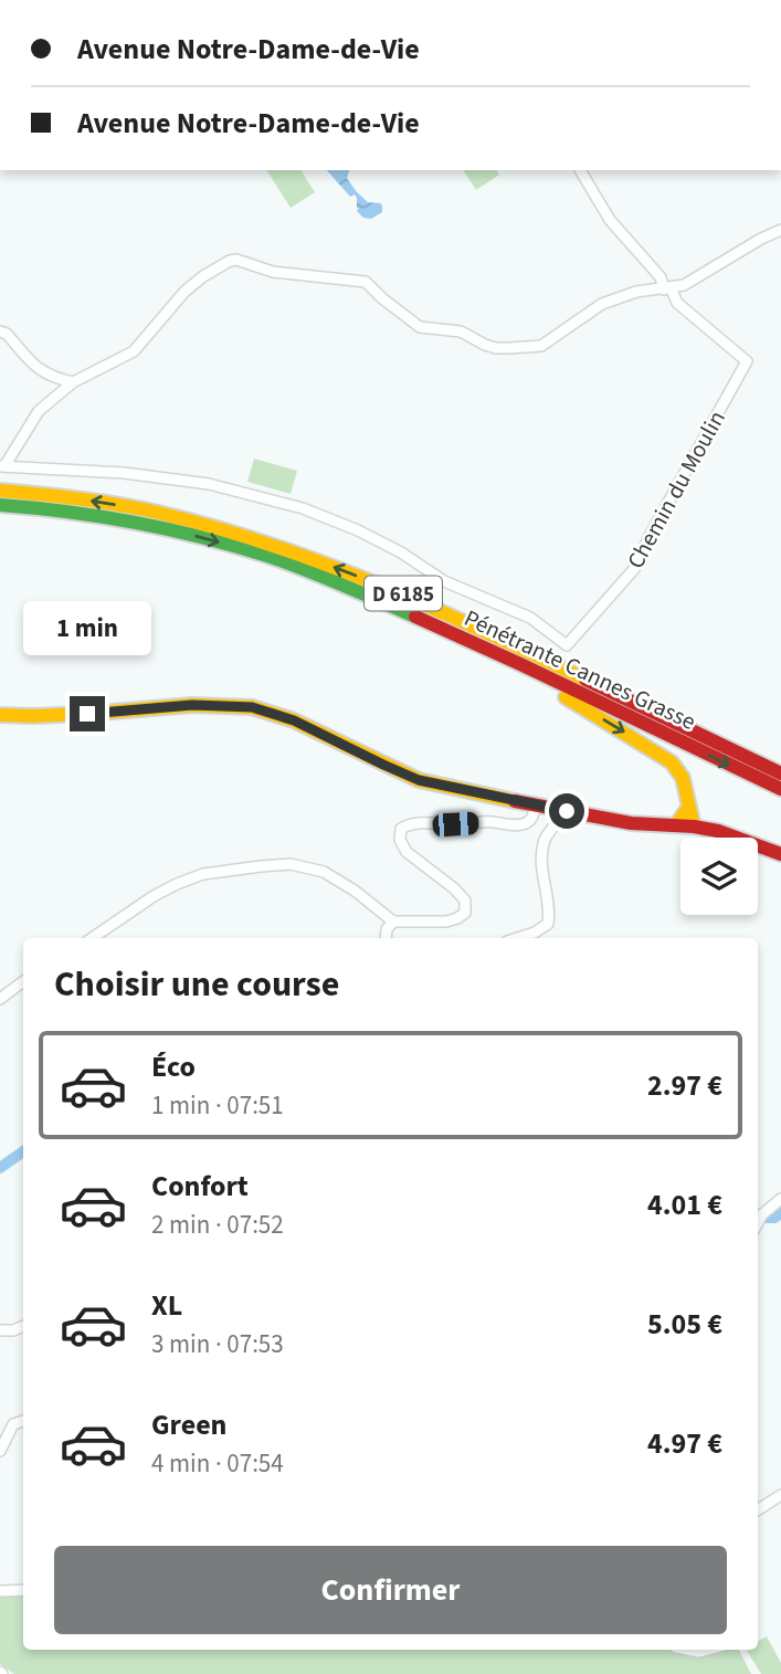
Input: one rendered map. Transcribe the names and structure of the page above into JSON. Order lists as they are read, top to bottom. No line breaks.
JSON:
{"streets":{"main road":["D 6185","Pénétrante Cannes Grasse"],"street":["Chemin du Moulin"]},"page":{"banner":["Avenue Notre-Dame-de-Vie","Avenue Notre-Dame-de-Vie"],"bubble":"1 min","heading":"Choisir une course","list":[{"name":"Éco","note":"1 min · 07:51","value":"2.97 €"},{"name":"Confort","note":"2 min · 07:52","value":"4.01 €"},{"name":"XL","note":"3 min · 07:53","value":"5.05 €"},{"name":"Green","note":"4 min · 07:54","value":"4.97 €"}],"buttons":"Confirmer"}}
